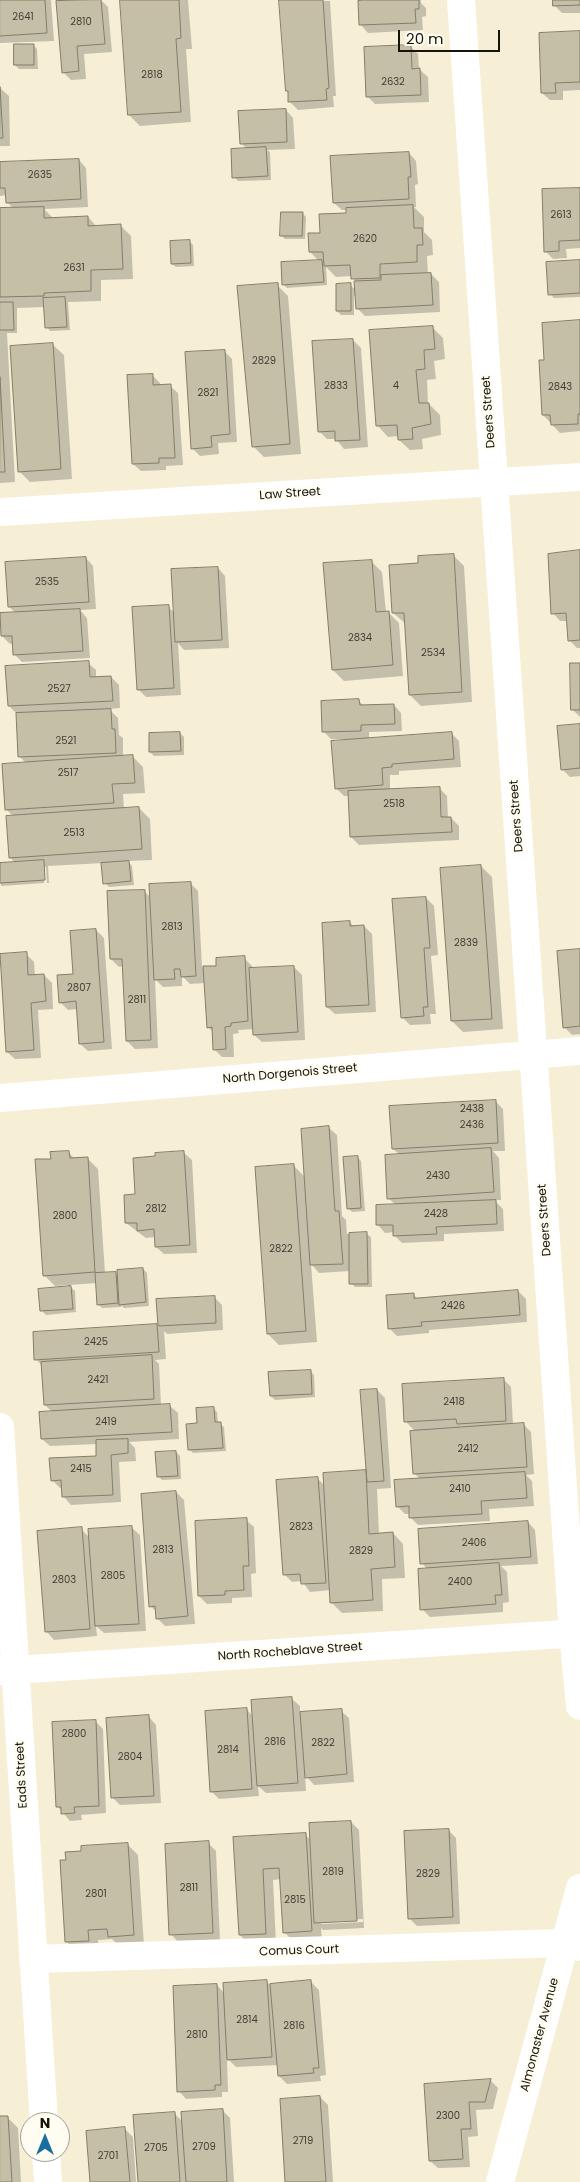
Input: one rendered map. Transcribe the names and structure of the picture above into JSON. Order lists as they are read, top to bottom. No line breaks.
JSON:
{"streets":{"street":["Deers Street","Law Street","North Dorgenois Street","North Rocheblave Street","Eads Street","Comus Court","Almonaster Avenue"]},"crossings":[["Deers Street","Law Street"],["Deers Street","North Dorgenois Street"],["Deers Street","North Rocheblave Street"],["North Rocheblave Street","Eads Street"],["Eads Street","Comus Court"],["Comus Court","Almonaster Avenue"]],"house_numbers":["2641","2810","2818","2632","2635","2613","2620","2631","2829","2833","4","2843","2821","2535","2834","2534","2527","2521","2517","2518","2513","2813","2839","2807","2811","2438","2436","2430","2812","2428","2800","2822","2426","2425","2421","2418","2419","2412","2415","2410","2823","2406","2813","2829","2805","2803","2400","2800","2816","2822","2814","2804","2819","2829","2811","2801","2815","2814","2816","2810","2300","2719","2709","2705","2701"],"scale_bar":"20 m","north":"top"}
